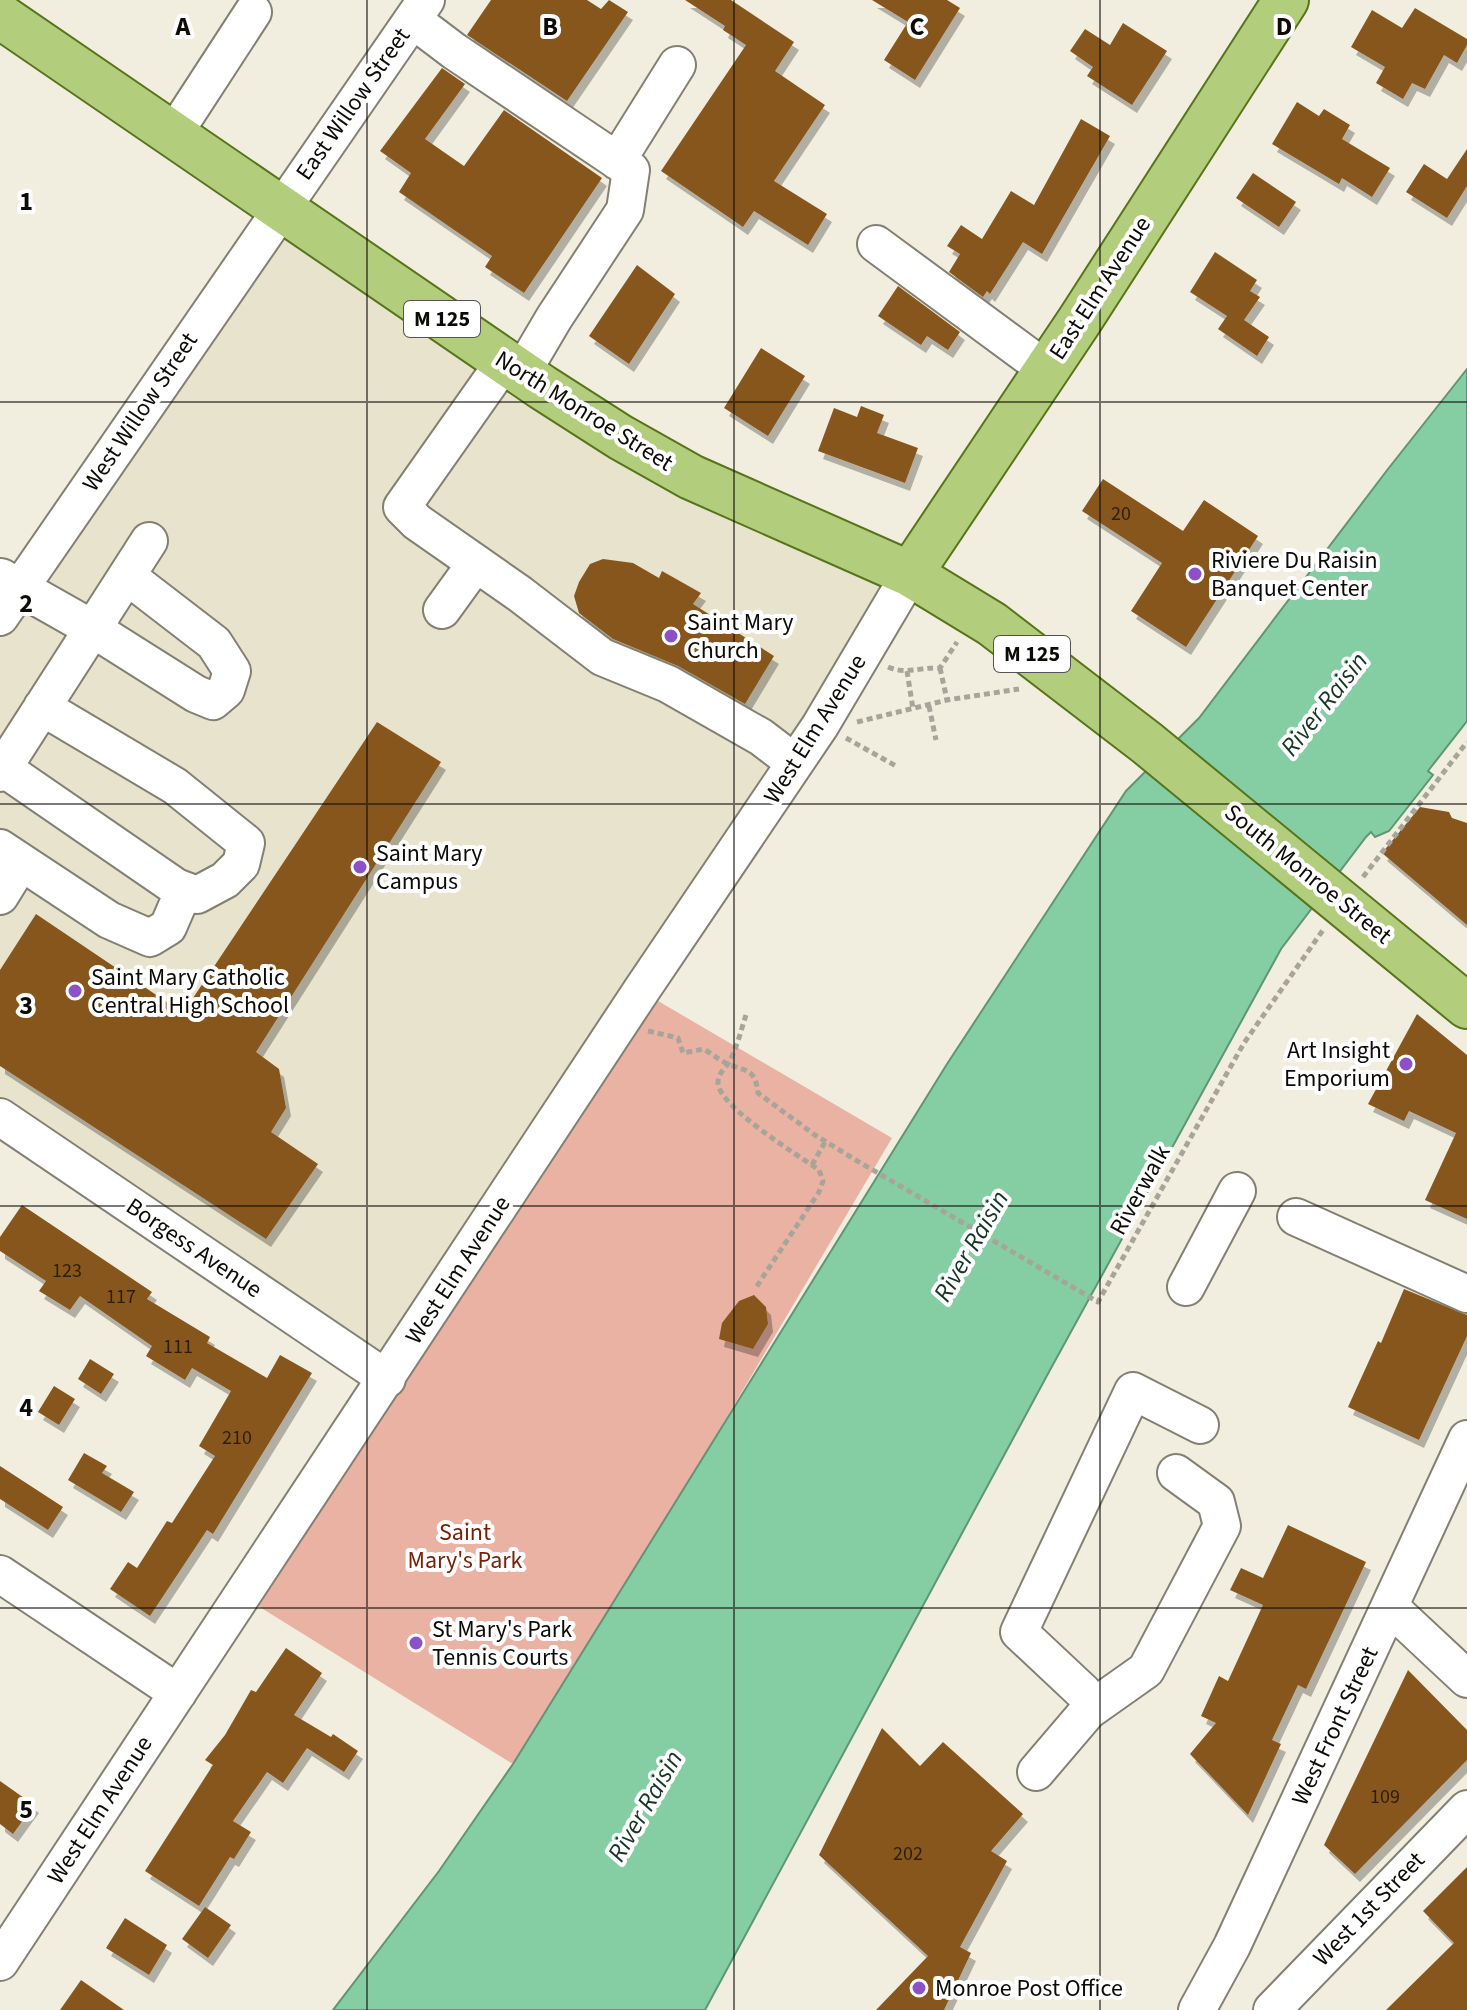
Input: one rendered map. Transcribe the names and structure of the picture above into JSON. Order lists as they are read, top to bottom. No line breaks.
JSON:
{"streets":{"main road":["East Elm Avenue","M 125","North Monroe Street","South Monroe Street"],"street":["East Willow Street","West Willow Street","West Elm Avenue","Borgess Avenue","West Front Street","West 1st Street"],"path":["Riverwalk"]},"crossings":[["East Willow Street","North Monroe Street"],["East Willow Street","West Willow Street"],["East Elm Avenue","North Monroe Street"],["East Elm Avenue","West Elm Avenue"],["North Monroe Street","West Willow Street"],["North Monroe Street","West Elm Avenue"],["North Monroe Street","South Monroe Street"],["West Elm Avenue","Borgess Avenue"],["South Monroe Street","Riverwalk"]],"water":["River Raisin"],"parks":["Saint Mary's Park"],"places":["Riviere Du Raisin Banquet Center","Saint Mary Church","Saint Mary Campus","Saint Mary Catholic Central High School","Art Insight Emporium","St Mary's Park Tennis Courts","Monroe Post Office"],"house_numbers":["20","123","117","111","210","109","202"],"grid":{"columns":["A","B","C","D"],"rows":["1","2","3","4","5"]}}
